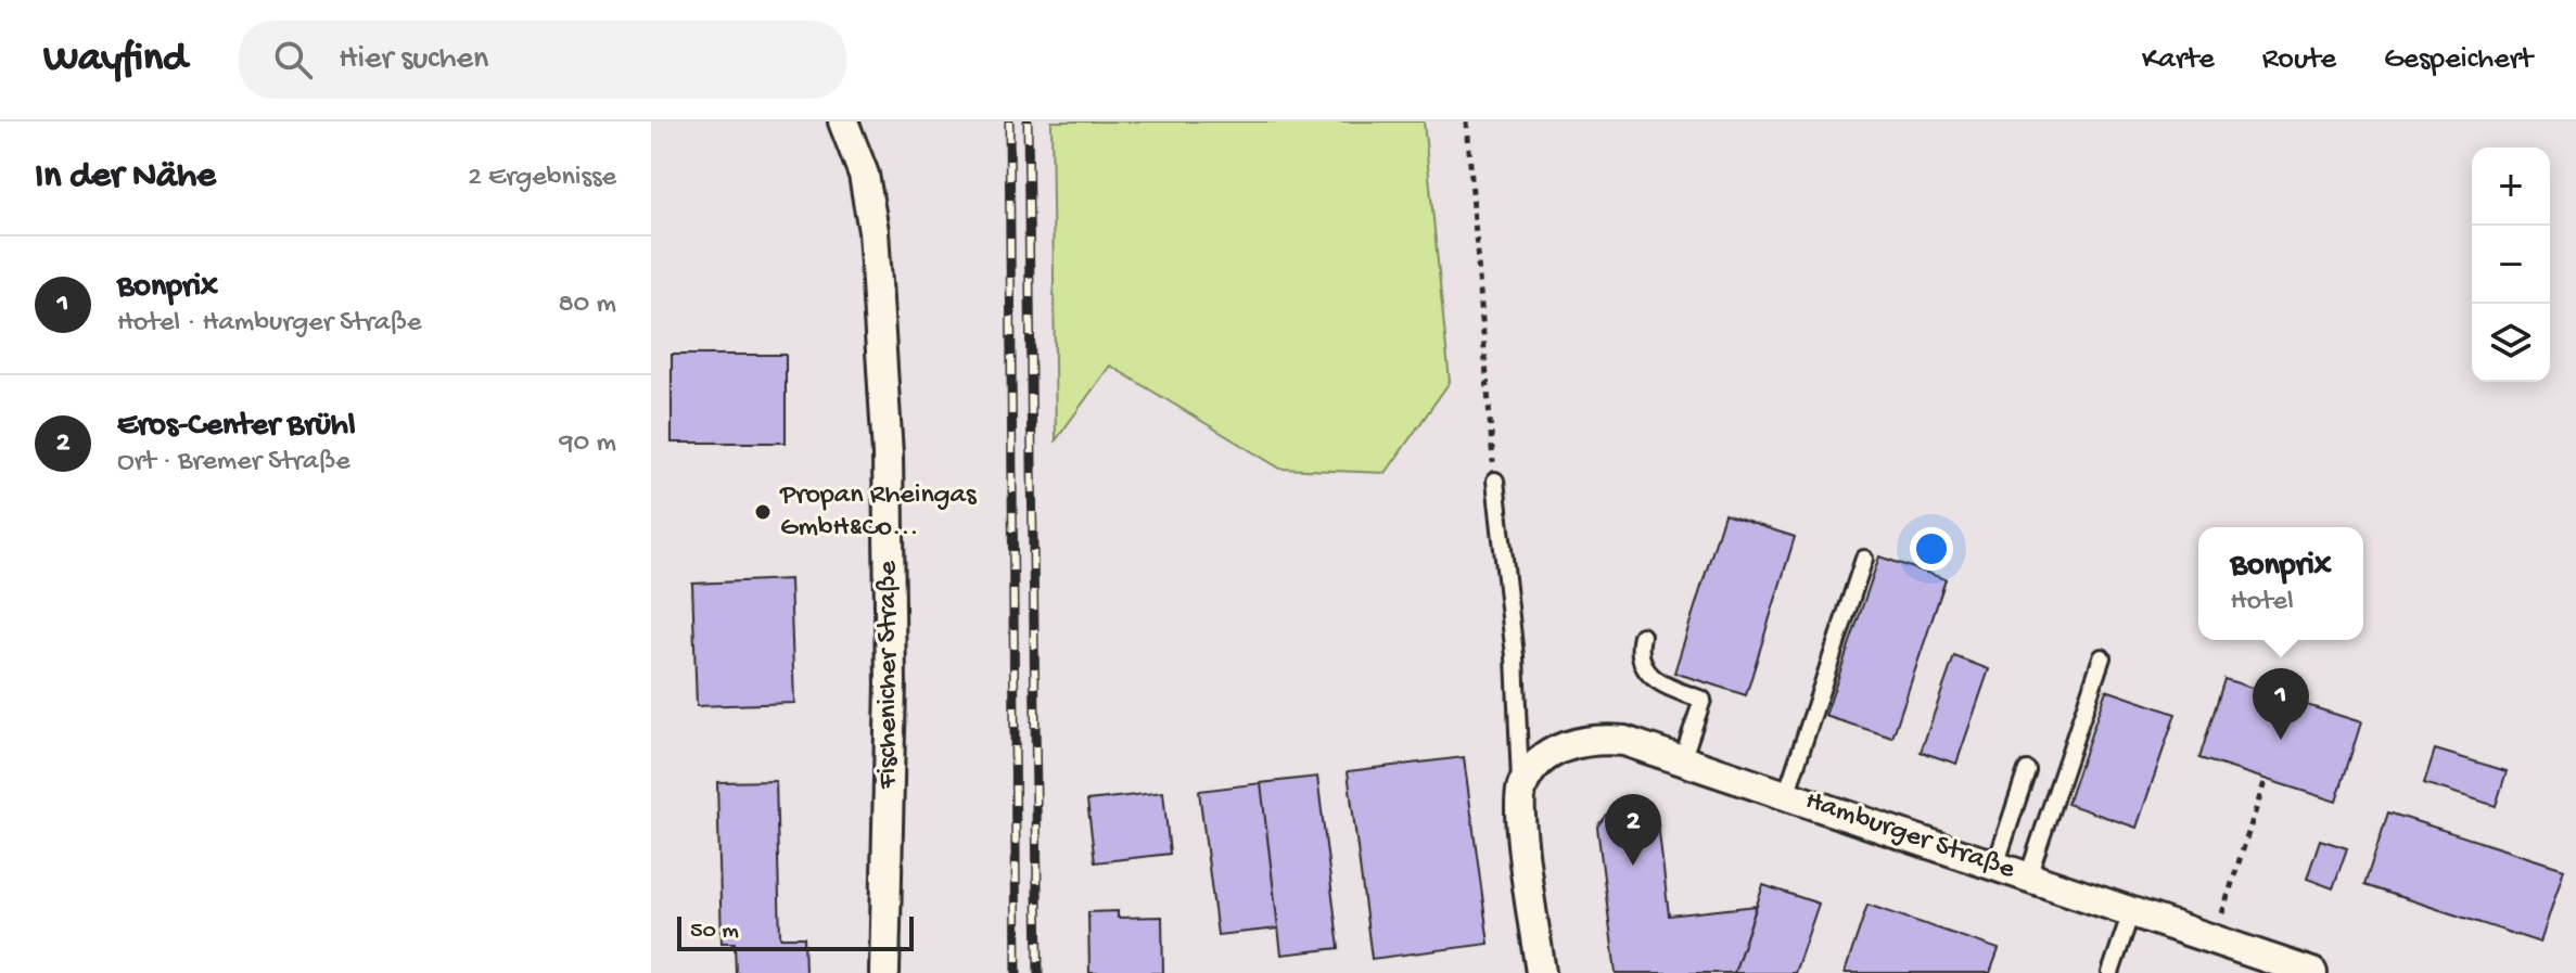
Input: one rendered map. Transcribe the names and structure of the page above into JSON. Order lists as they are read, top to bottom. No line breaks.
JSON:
{"streets":{"street":["Fischenicher Straße","Hamburger Straße"]},"places":["Propan Rheingas GmbH&Co..."],"scale_bar":"50 m","page":{"header":"Wayfind","search":"Hier suchen","nav":["Karte","Route","Gespeichert"],"heading":["In der Nähe","2 Ergebnisse"],"map_buttons":["+","−"],"list":[{"mark":"1","name":"Bonprix","note":"Hotel · Hamburger Straße","value":"80 m"},{"mark":"2","name":"Eros-Center Brühl","note":"Ort · Bremer Straße","value":"90 m"}],"popup":["Bonprix","Hotel"],"pins":["1","2"],"scale":"50 m"}}
